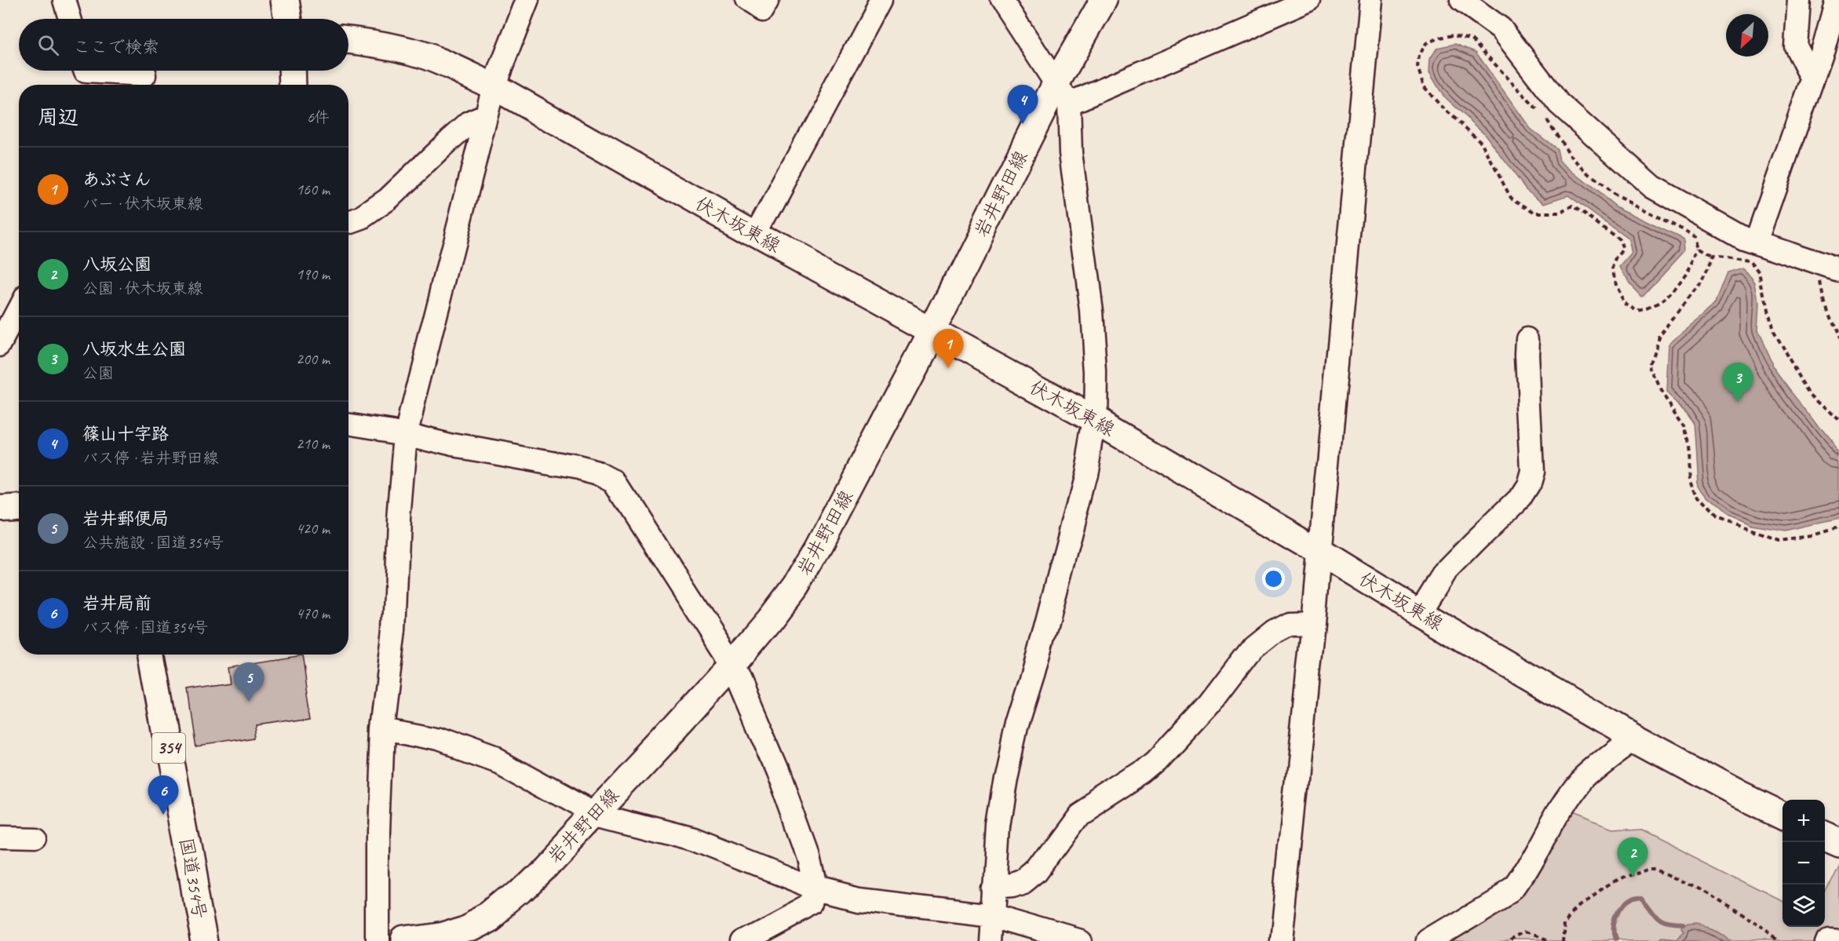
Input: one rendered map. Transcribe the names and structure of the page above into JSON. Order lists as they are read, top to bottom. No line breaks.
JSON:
{"streets":{"main road":["岩井野田線","伏木坂東線","354","国道354号"]},"crossings":[["岩井野田線","伏木坂東線"]],"north":"bottom left","page":{"search":"ここで検索","pins":["4","1","3","5","6","2"],"heading":["周辺","6件"],"list":[{"mark":"1","name":"あぶさん","note":"バー · 伏木坂東線","value":"160 m"},{"mark":"2","name":"八坂公園","note":"公園 · 伏木坂東線","value":"190 m"},{"mark":"3","name":"八坂水生公園","note":"公園","value":"200 m"},{"mark":"4","name":"篠山十字路","note":"バス停 · 岩井野田線","value":"210 m"},{"mark":"5","name":"岩井郵便局","note":"公共施設 · 国道354号","value":"420 m"},{"mark":"6","name":"岩井局前","note":"バス停 · 国道354号","value":"470 m"}],"map_buttons":["+","−"]}}
